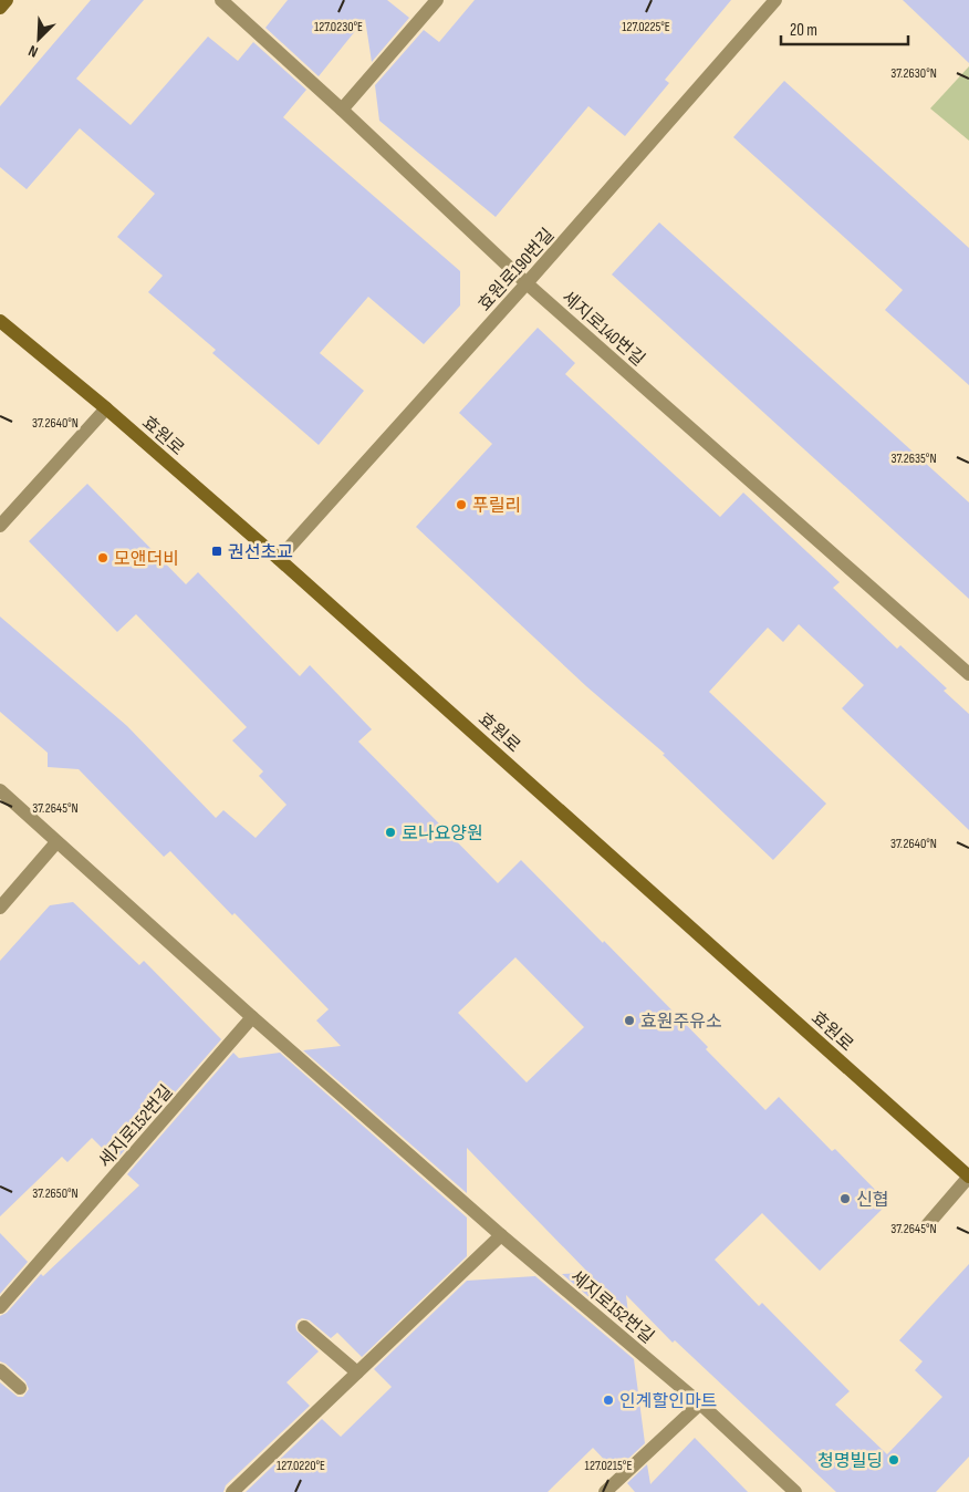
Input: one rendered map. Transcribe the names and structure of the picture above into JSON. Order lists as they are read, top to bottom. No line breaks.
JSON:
{"streets":{"street":["효원로190번길","세지로140번길","효원로","세지로152번길"]},"crossings":[["효원로190번길","세지로140번길"],["효원로190번길","효원로"]],"places":{"other":["푸릴리","모앤더비","로나요양원","효원주유소","신협","인계할인마트","청명빌딩"],"transit":["권선초교"]},"scale_bar":"20 m","north":"bottom left","coordinates":["127.0225°E","127.0230°E","37.2630°N","37.2640°N","37.2635°N","37.2645°N","37.2650°N","127.0220°E","127.0215°E"]}
